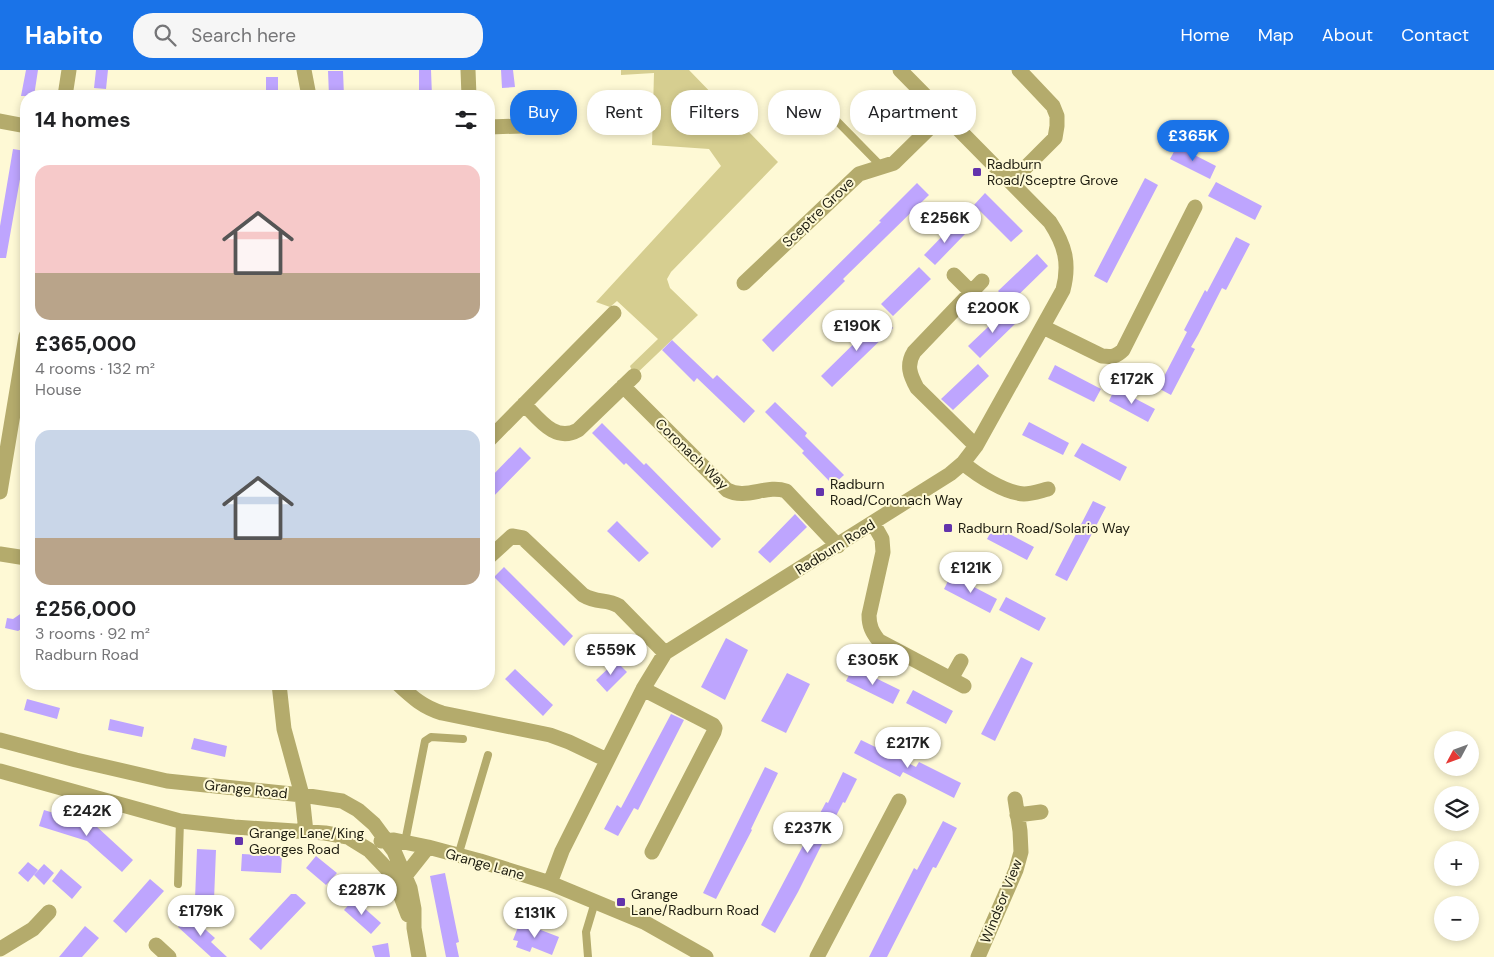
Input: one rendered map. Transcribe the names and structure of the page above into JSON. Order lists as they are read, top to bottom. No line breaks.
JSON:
{"streets":{"street":["Sceptre Grove","Coronach Way","Radburn Road","Grange Road","Grange Lane","Windsor View"]},"crossings":[["Coronach Way","Radburn Road"],["Radburn Road","Grange Lane"],["Grange Road","Grange Lane"]],"places":{"transit":["Radburn Road/Sceptre Grove","Radburn Road/Coronach Way","Radburn Road/Solario Way","Grange Lane/King Georges Road","Grange Lane/Radburn Road"]},"north":"bottom left","page":{"header":"Habito","search":"Search here","nav":["Home","Map","About","Contact"],"chip":["Buy","Rent","Filters","New","Apartment"],"heading":"14 homes","price":["£365K","£256K","£200K","£190K","£172K","£121K","£559K","£305K","£217K","£242K","£237K","£287K","£179K","£131K"],"list":[{"name":"£365,000","note":"4 rooms · 132 m² · House"},{"name":"£256,000","note":"3 rooms · 92 m² · Radburn Road"}],"map_buttons":["+","−"]}}
